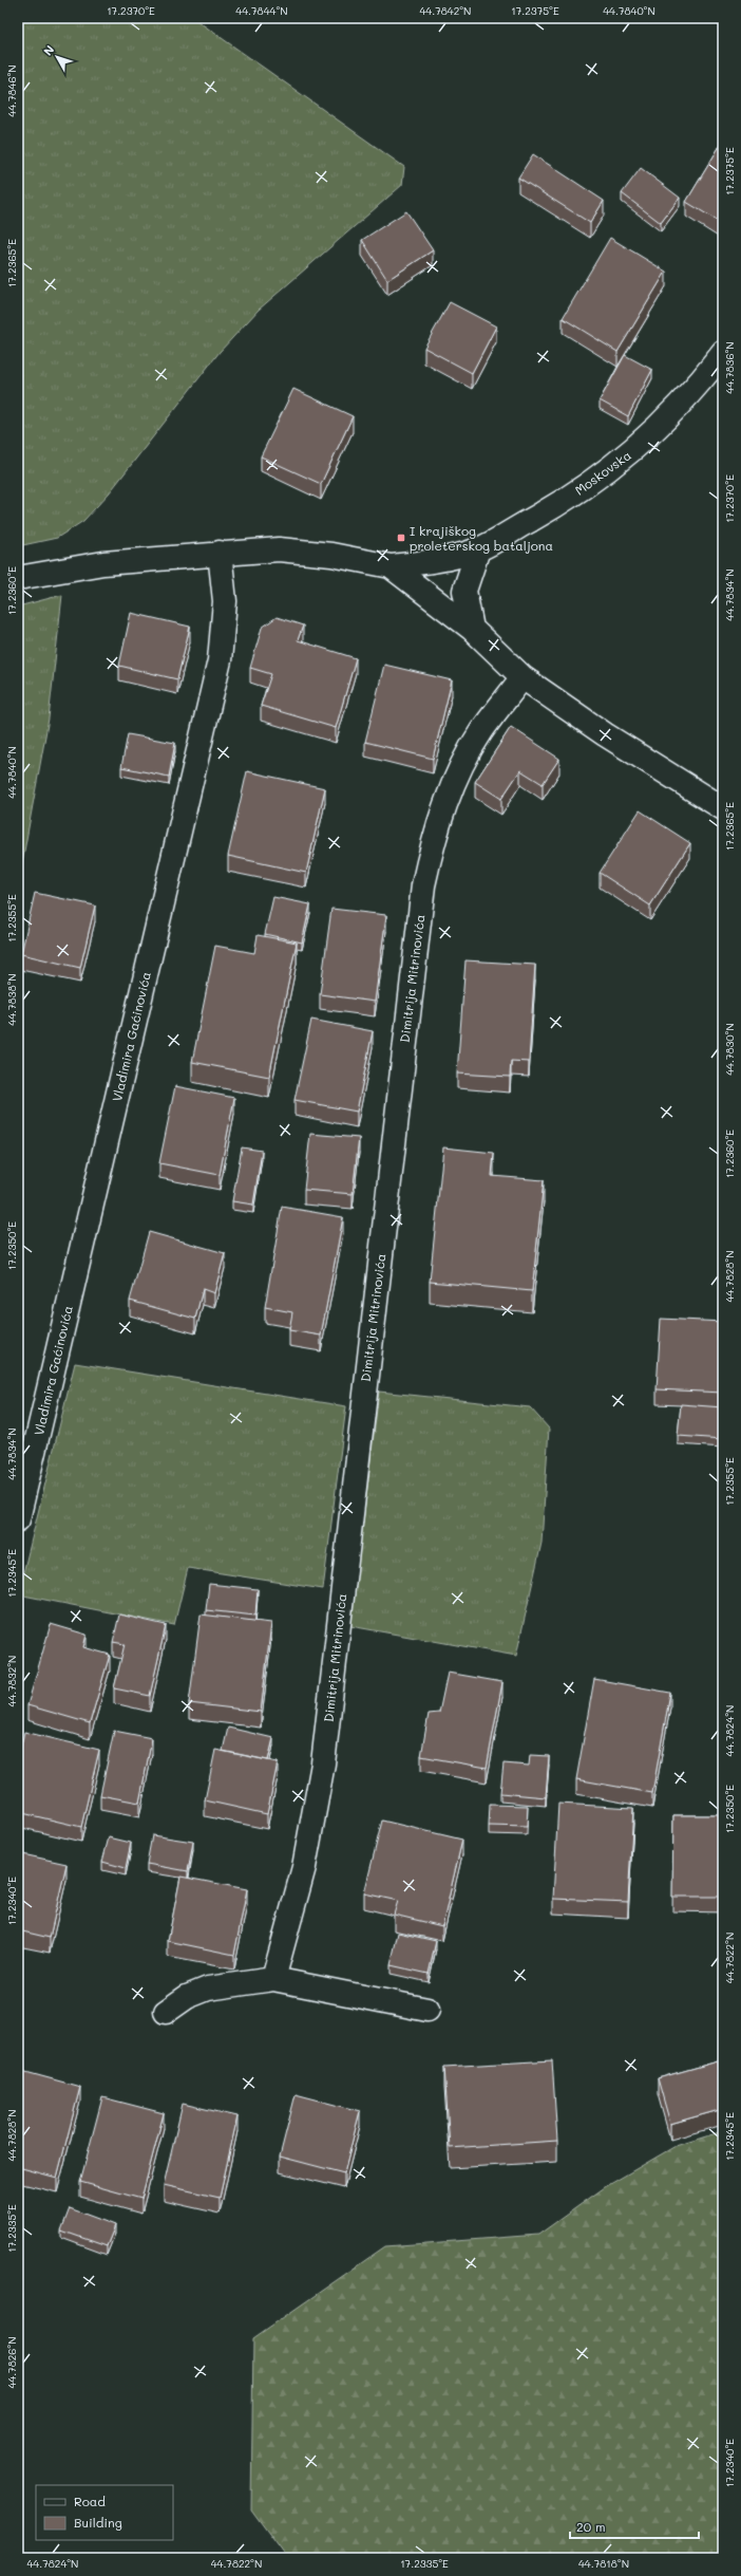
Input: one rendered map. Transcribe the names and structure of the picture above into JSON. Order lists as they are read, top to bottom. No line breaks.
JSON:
{"streets":{"street":["Moskovska","Dimitrija Mitrinovića","Vladimira Gaćinovića"]},"places":{"transit":["I krajiškog proleterskog bataljona"]},"legend":["Road","Building"],"scale_bar":"20 m","north":"top left","coordinates":["17.2370°E","44.7844°N","44.7842°N","17.2375°E","44.7840°N","44.7846°N","17.2365°E","44.7836°N","17.2360°E","44.7834°N","17.2355°E","44.7838°N","44.7830°N","17.2350°E","44.7828°N","17.2345°E","44.7832°N","44.7824°N","17.2340°E","44.7822°N","17.2335°E","44.7826°N","44.7818°N"]}
